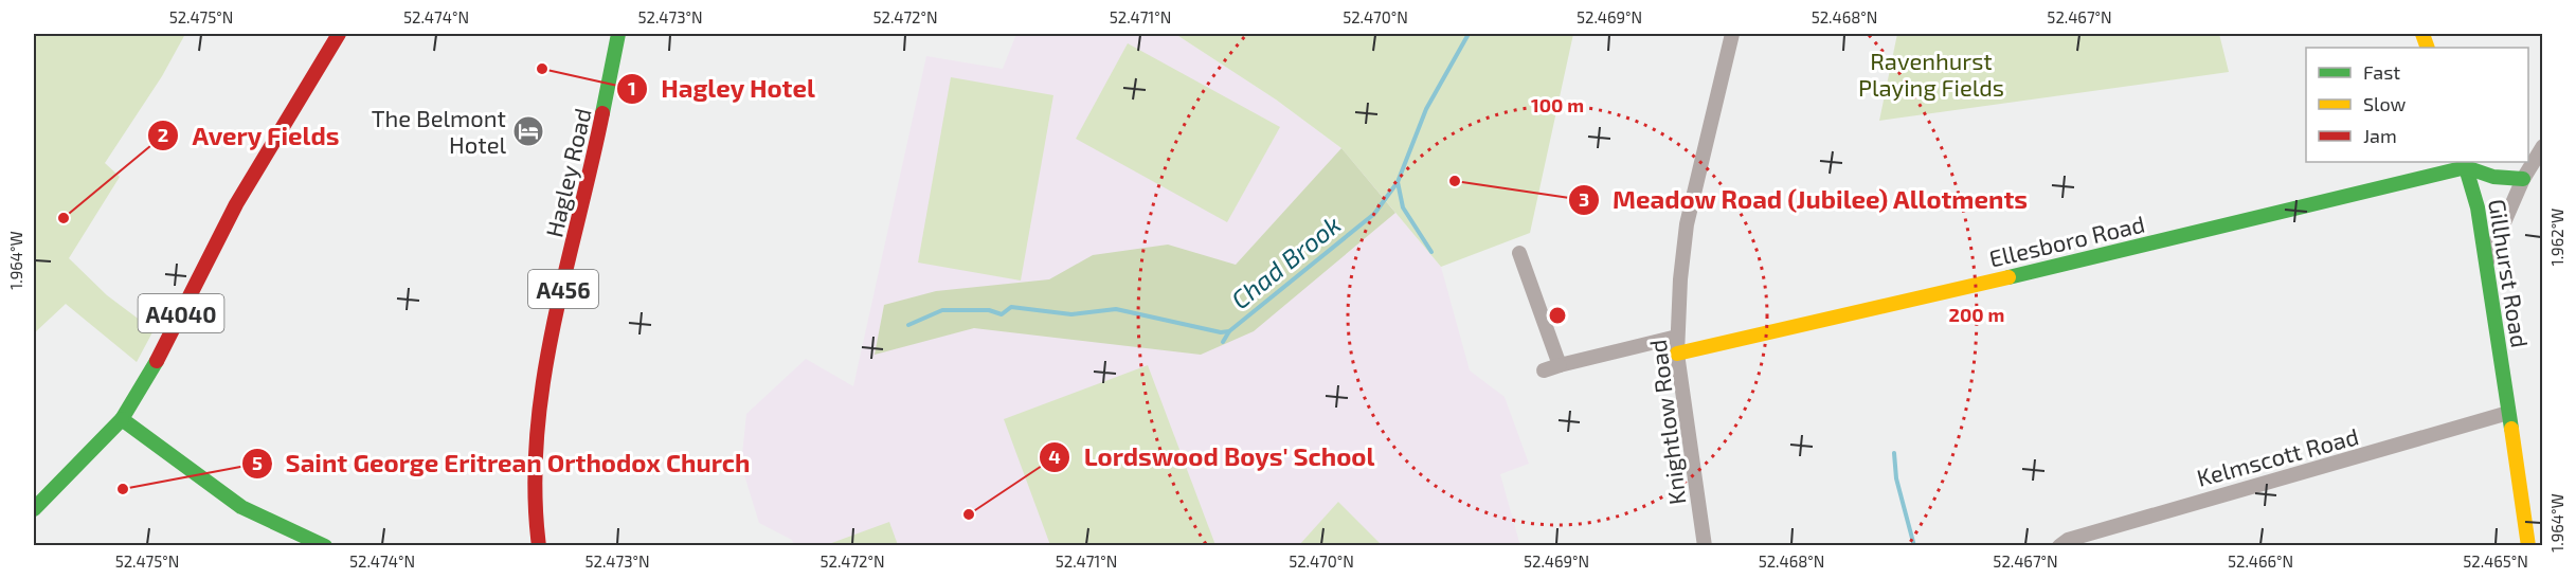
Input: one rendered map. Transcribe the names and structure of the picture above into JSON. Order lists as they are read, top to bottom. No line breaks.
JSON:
{"streets":{"main road":["Hagley Road","Ellesboro Road","Gillhurst Road","A456","A4040"],"street":["Knightlow Road","Kelmscott Road"]},"crossings":[["Ellesboro Road","Gillhurst Road"],["Ellesboro Road","Knightlow Road"],["Gillhurst Road","Kelmscott Road"]],"water":["Chad Brook"],"parks":["Ravenhurst Playing Fields"],"places":{"other":["Hagley Hotel","Meadow Road (Jubilee) Allotments","Avery Fields","Saint George Eritrean Orthodox Church","Lordswood Boys' School"],"hotel":["The Belmont Hotel"]},"legend":["Fast","Slow","Jam"],"coordinates":["52.475°N","52.474°N","52.473°N","52.472°N","52.471°N","52.470°N","52.469°N","52.468°N","52.467°N","1.962°W","1.964°W","52.466°N","52.465°N"],"rings":["100 m","200 m"]}
